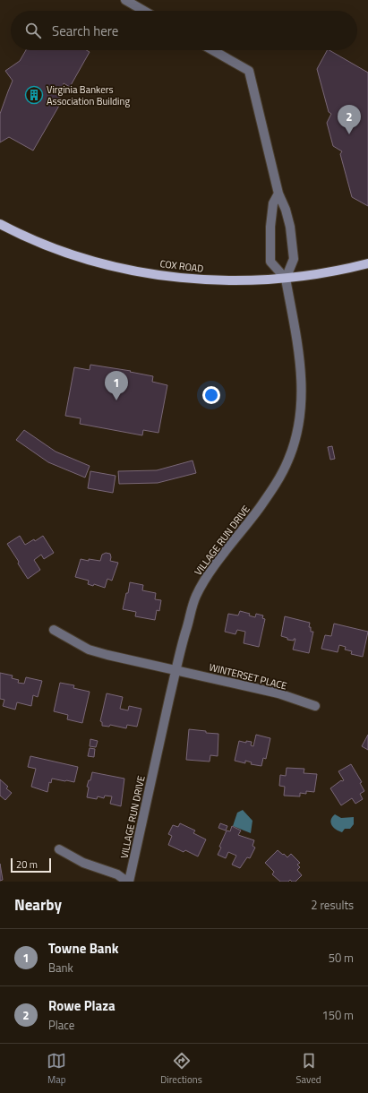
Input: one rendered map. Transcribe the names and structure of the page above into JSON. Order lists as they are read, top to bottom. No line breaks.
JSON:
{"streets":{"main road":["COX ROAD"],"street":["VILLAGE RUN DRIVE","WINTERSET PLACE"]},"crossings":[["COX ROAD","VILLAGE RUN DRIVE"],["VILLAGE RUN DRIVE","WINTERSET PLACE"]],"places":{"building":["Virginia Bankers Association Building"]},"scale_bar":"20 m","page":{"search":"Search here","pins":["2","1"],"scale":"20 m","heading":["Nearby","2 results"],"list":[{"mark":"1","name":"Towne Bank","note":"Bank","value":"50 m"},{"mark":"2","name":"Rowe Plaza","note":"Place","value":"150 m"}],"nav":["Map","Directions","Saved"]}}
